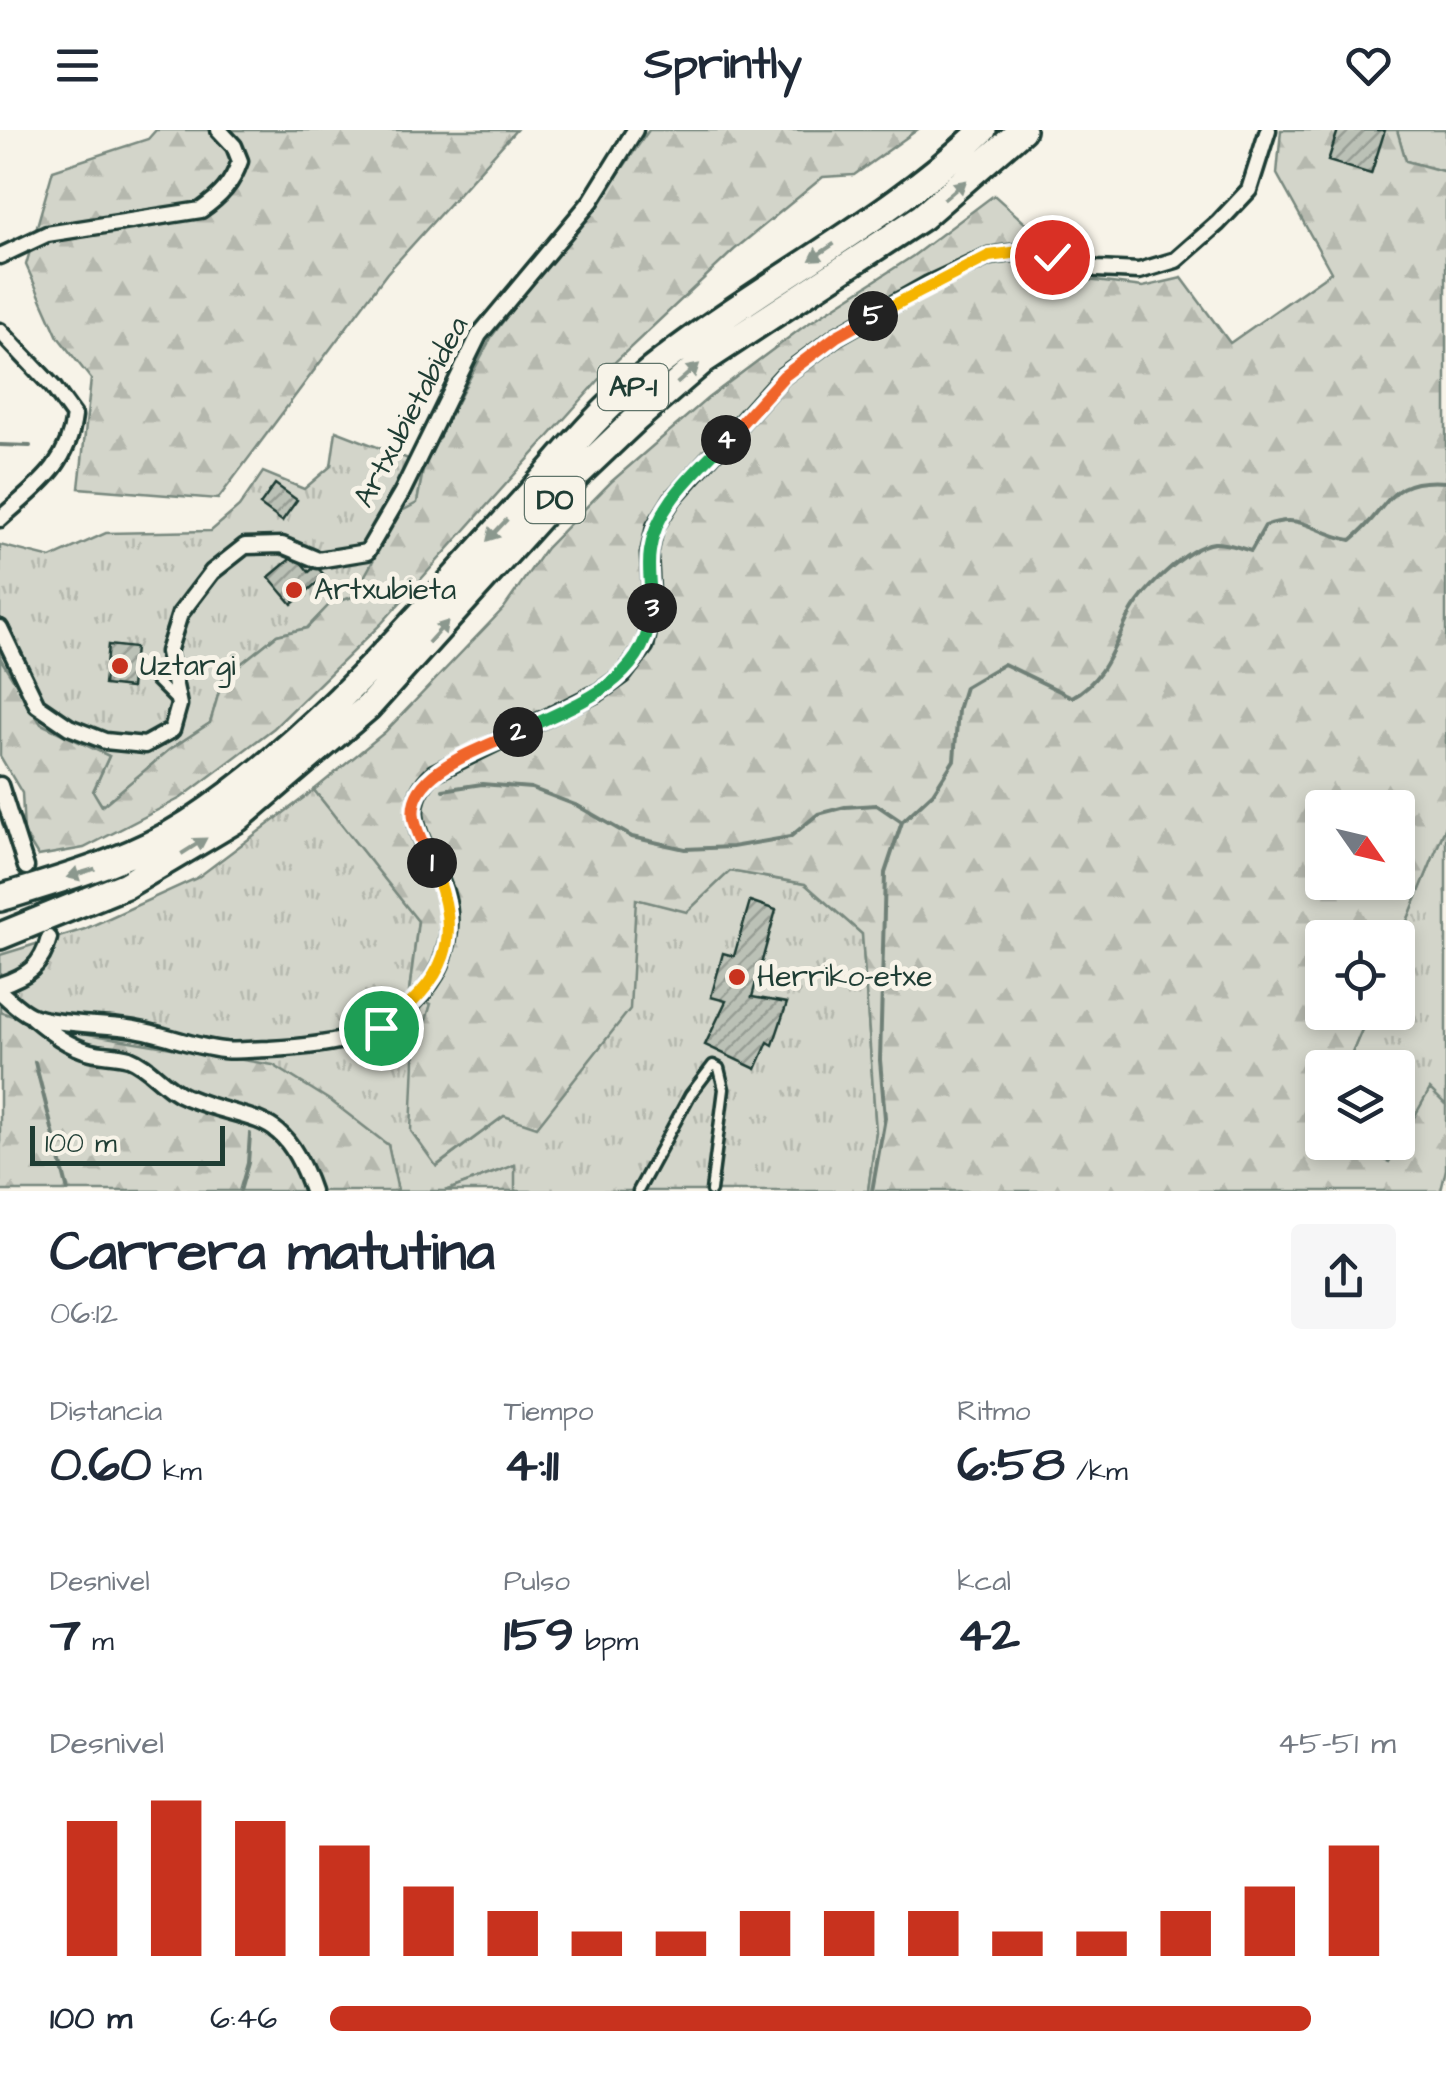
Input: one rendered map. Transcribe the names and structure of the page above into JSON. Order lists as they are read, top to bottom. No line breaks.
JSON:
{"streets":{"highway":["AP-1","DO"],"street":["Artxubietabidea"]},"places":["Artxubieta","Uztargi","Herriko-etxe"],"scale_bar":"100 m","north":"bottom right","page":{"header":"Sprintly","pins":["5","4","3","2","1"],"scale":"100 m","heading":["Carrera matutina","06:12"],"stats":[["Distancia","0.60 km"],["Tiempo","4:11"],["Ritmo","6:58 /km"],["Desnivel","7 m"],["Pulso","159 bpm"],["kcal","42"]],"chart":["Desnivel","45–51 m"],"list":[{"name":"100 m","note":"6:46"}]}}
